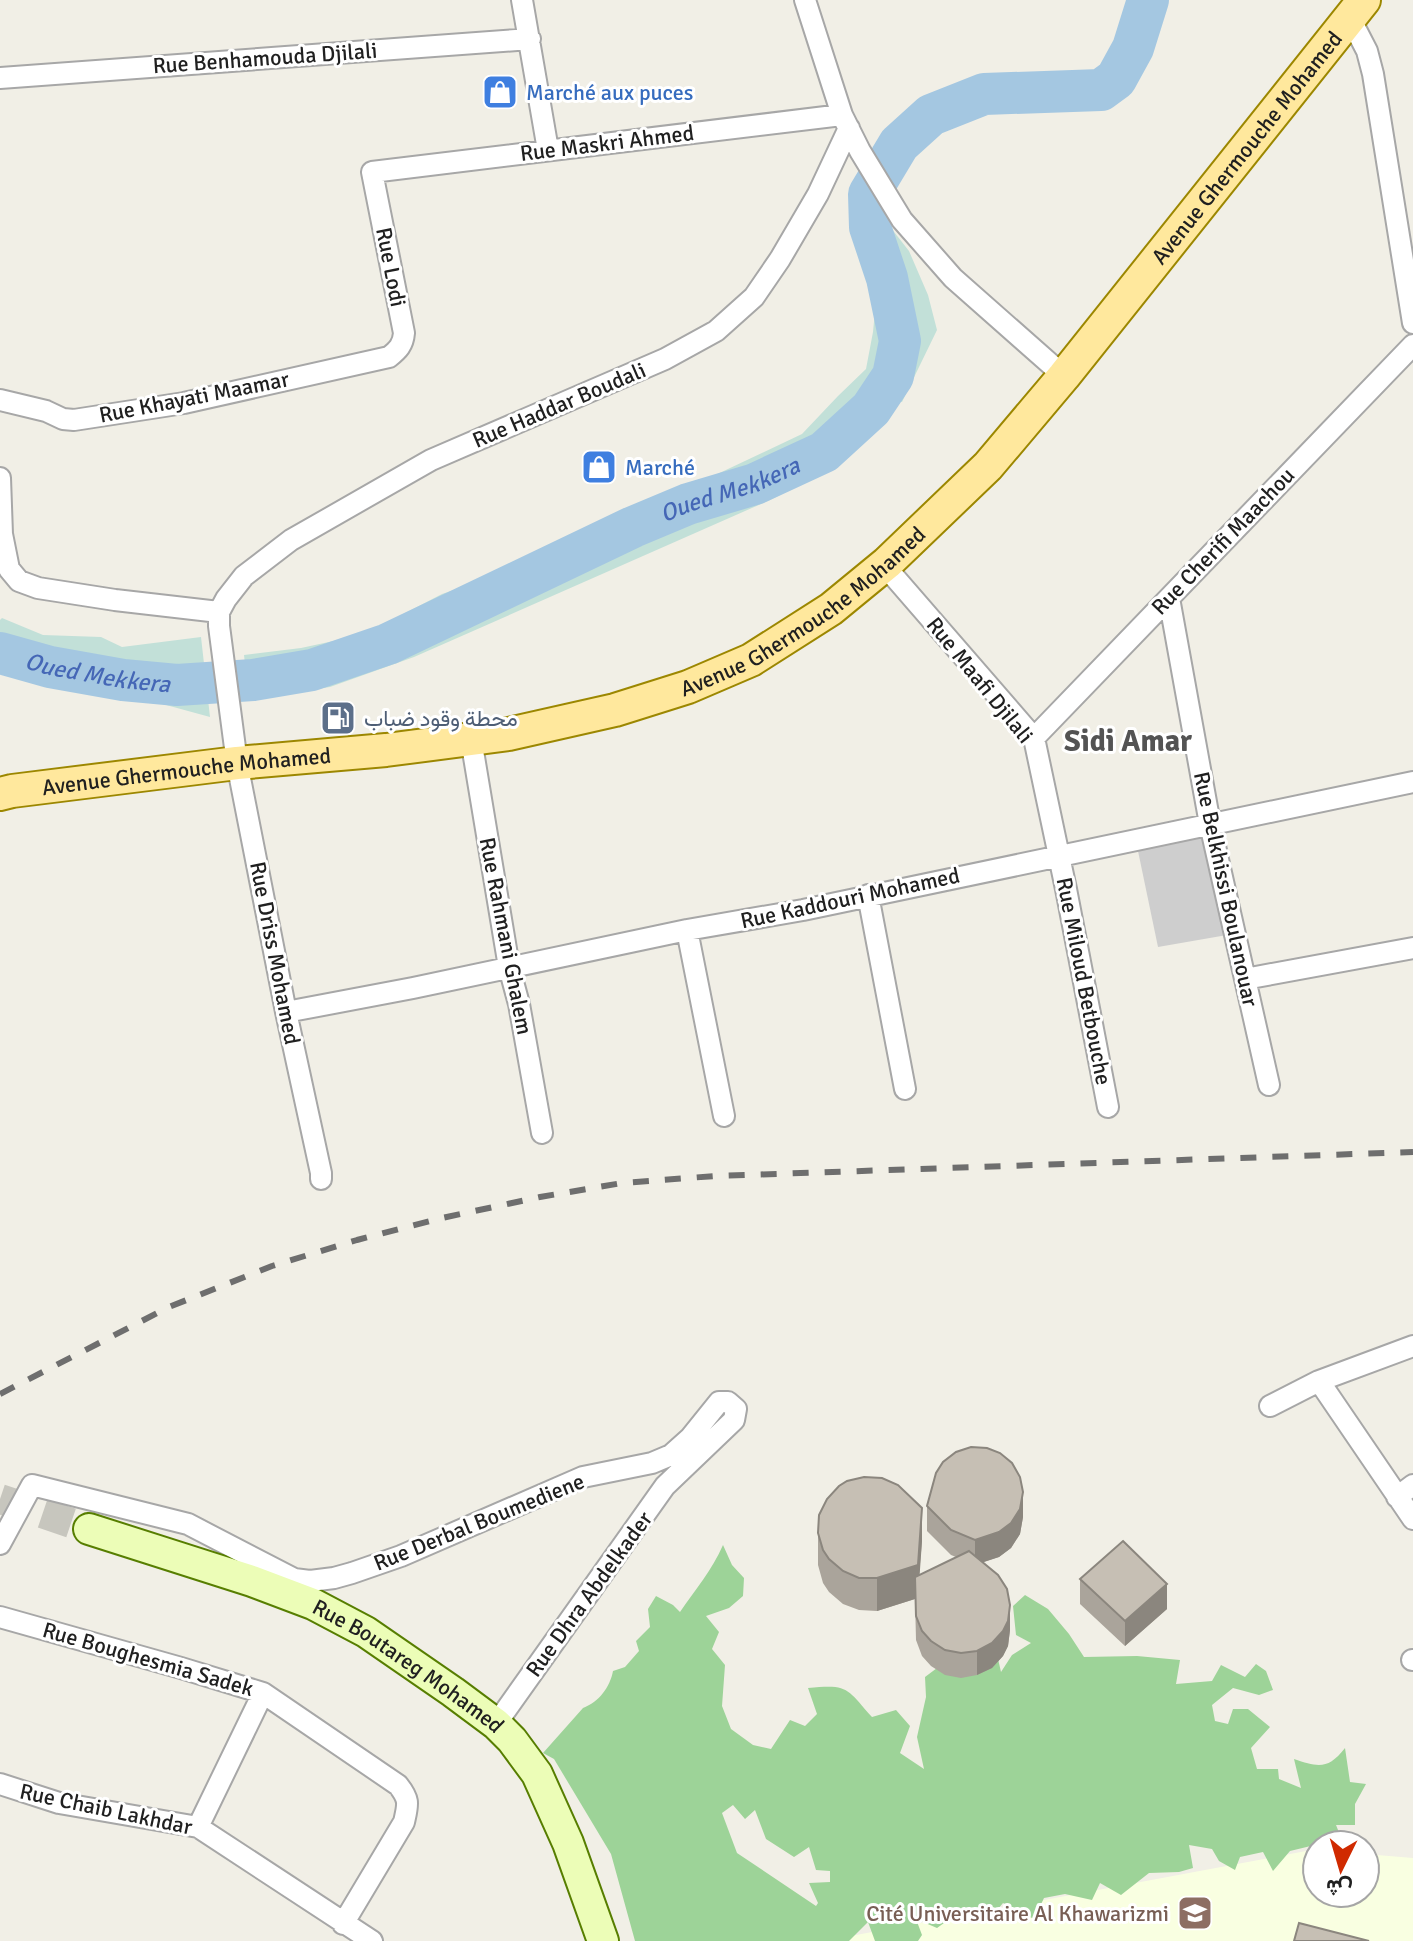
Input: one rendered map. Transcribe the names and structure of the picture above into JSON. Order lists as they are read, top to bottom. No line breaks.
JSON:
{"streets":{"main road":["Avenue Ghermouche Mohamed"],"street":["Rue Benhamouda Djilali","Rue Maskri Ahmed","Rue Lodi","Rue Khayati Maamar","Rue Haddar Boudali","Rue Cherifi Maachou","Rue Maafi Djilali","Rue Belkhissi Boulanouar","Rue Kaddouri Mohamed","Rue Rahmani Ghalem","Rue Driss Mohamed","Rue Miloud Betbouche","Rue Derbal Boumediene","Rue Dhra Abdelkader","Rue Boughesmia Sadek","Rue Boutareg Mohamed","Rue Chaib Lakhdar"]},"crossings":[["Rue Maskri Ahmed","Rue Lodi"],["Rue Maskri Ahmed","Rue Haddar Boudali"],["Avenue Ghermouche Mohamed","Rue Maafi Djilali"],["Avenue Ghermouche Mohamed","Rue Rahmani Ghalem"],["Avenue Ghermouche Mohamed","Rue Driss Mohamed"],["Rue Lodi","Rue Khayati Maamar"],["Rue Haddar Boudali","Rue Driss Mohamed"],["Rue Cherifi Maachou","Rue Maafi Djilali"],["Rue Cherifi Maachou","Rue Belkhissi Boulanouar"],["Rue Maafi Djilali","Rue Kaddouri Mohamed"],["Rue Maafi Djilali","Rue Miloud Betbouche"],["Rue Belkhissi Boulanouar","Rue Kaddouri Mohamed"],["Rue Kaddouri Mohamed","Rue Rahmani Ghalem"],["Rue Kaddouri Mohamed","Rue Driss Mohamed"],["Rue Kaddouri Mohamed","Rue Miloud Betbouche"],["Rue Derbal Boumediene","Rue Dhra Abdelkader"],["Rue Dhra Abdelkader","Rue Boutareg Mohamed"],["Rue Boughesmia Sadek","Rue Chaib Lakhdar"]],"districts":["Sidi Amar"],"water":["Oued Mekkera"],"places":{"shop":["Marché aux puces","Marché"],"fuel station":["محطة وقود ضباب"],"school or university":["Cité Universitaire Al Khawarizmi"]},"north":"bottom"}
